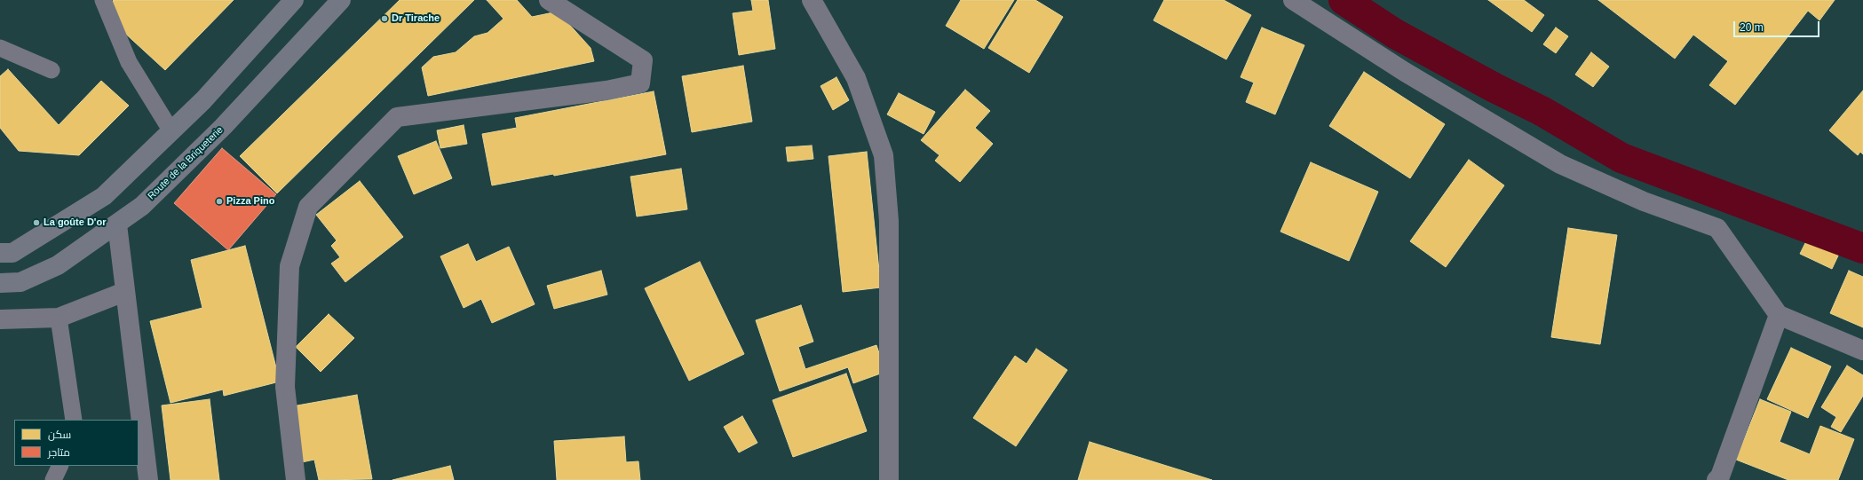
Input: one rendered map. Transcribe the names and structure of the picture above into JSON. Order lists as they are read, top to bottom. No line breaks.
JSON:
{"streets":{"street":["Route de la Briqueterie"]},"places":["Dr Tirache","Pizza Pino","La goûte D'or"],"legend":["سكن","متاجر"],"scale_bar":"20 m"}
